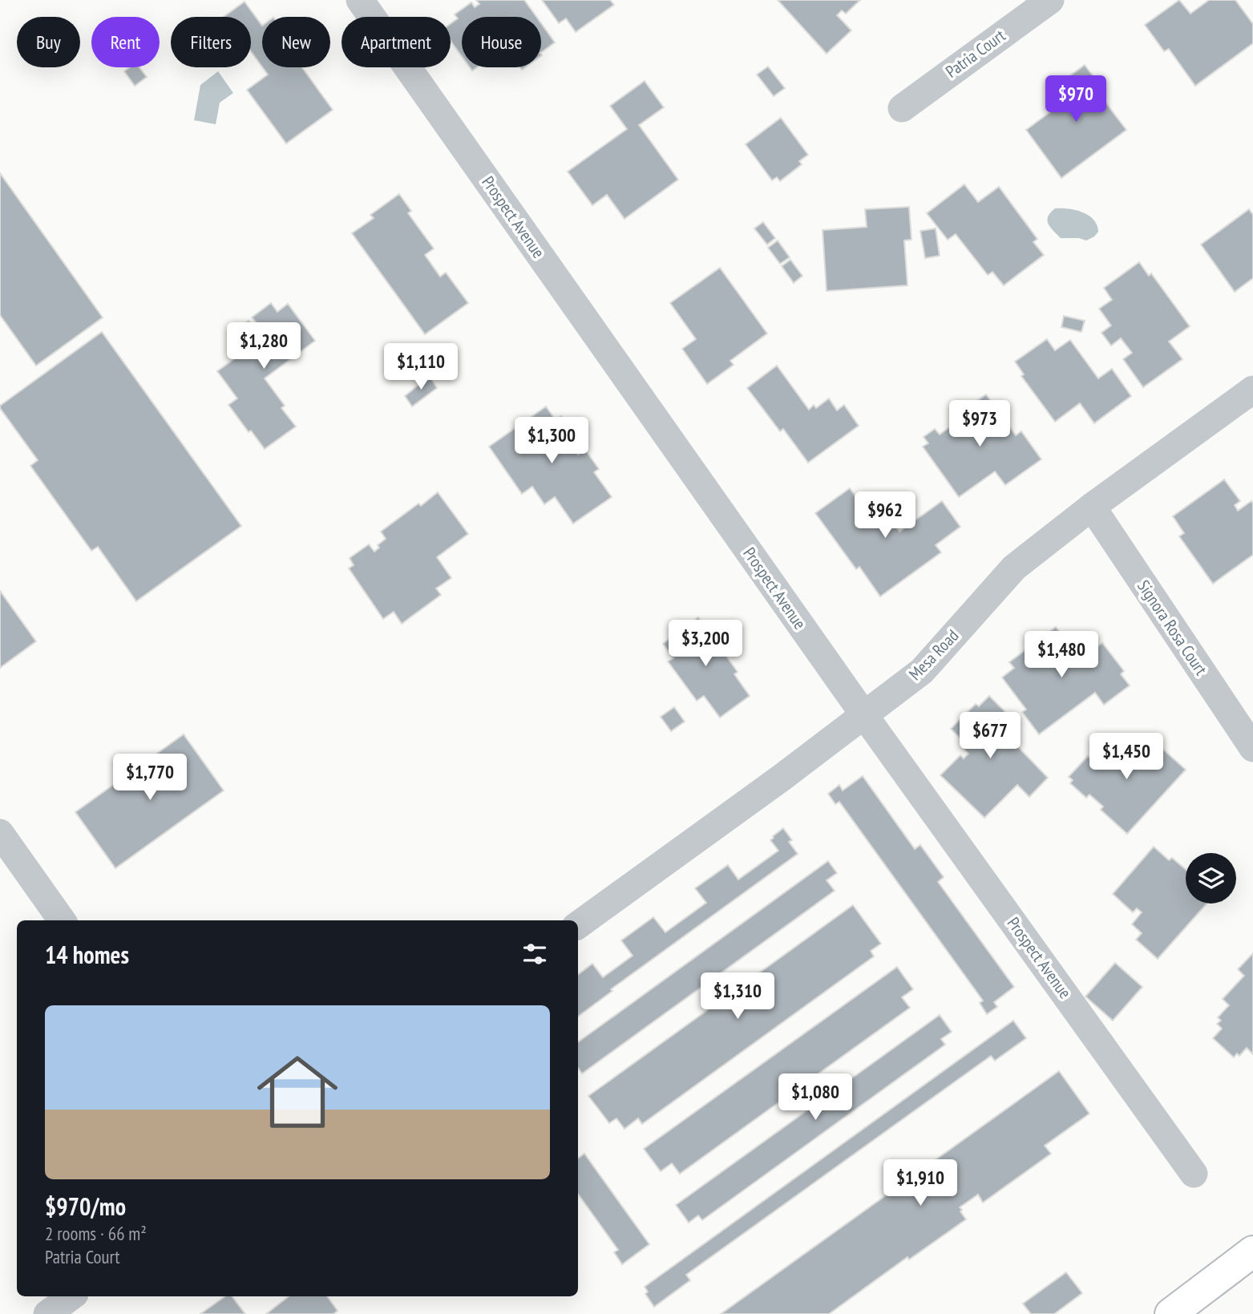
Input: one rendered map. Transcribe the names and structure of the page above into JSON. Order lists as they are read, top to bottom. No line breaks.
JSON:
{"streets":{"street":["Patria Court","Prospect Avenue","Signora Rosa Court","Mesa Road"]},"crossings":[["Prospect Avenue","Mesa Road"],["Signora Rosa Court","Mesa Road"]],"page":{"chip":["Buy","Rent","Filters","New","Apartment","House"],"price":["$970","$1,280","$1,110","$973","$1,300","$962","$3,200","$1,480","$677","$1,450","$1,770","$1,310","$1,080","$1,910"],"heading":"14 homes","list":[{"name":"$970/mo","note":"2 rooms · 66 m² · Patria Court"}]}}
